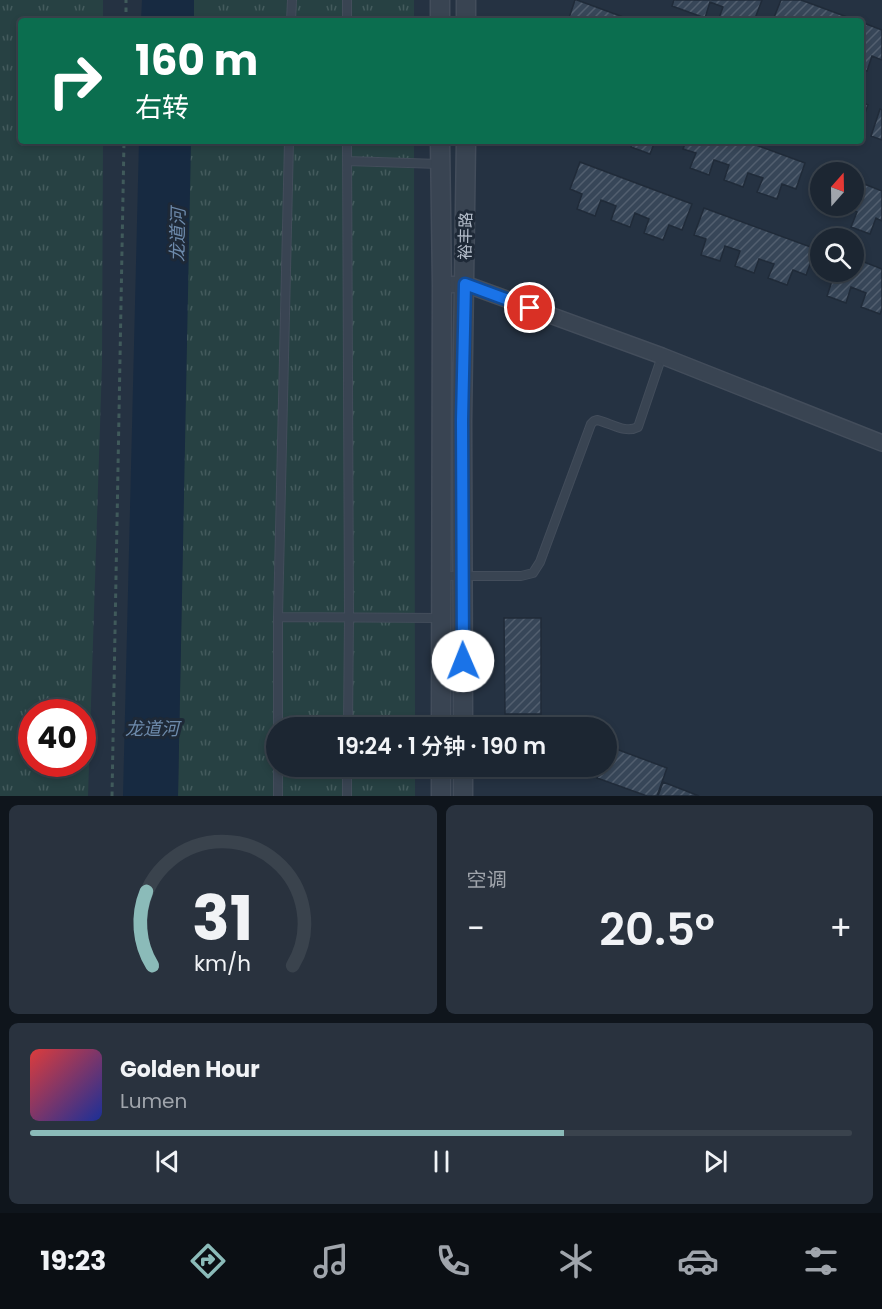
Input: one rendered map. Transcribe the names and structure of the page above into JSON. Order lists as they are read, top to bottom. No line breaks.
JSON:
{"streets":{"street":["裕丰路"]},"water":["龙道河"],"north":"top","page":{"turn":["160 m","右转"],"limit":"40","trip":"19:24 · 1 分钟 · 190 m","tile":"空调","heat":["−","20.5°","+"],"song":["Golden Hour","Lumen"],"tabs":"19:23","gauge":["31","km/h"]}}
